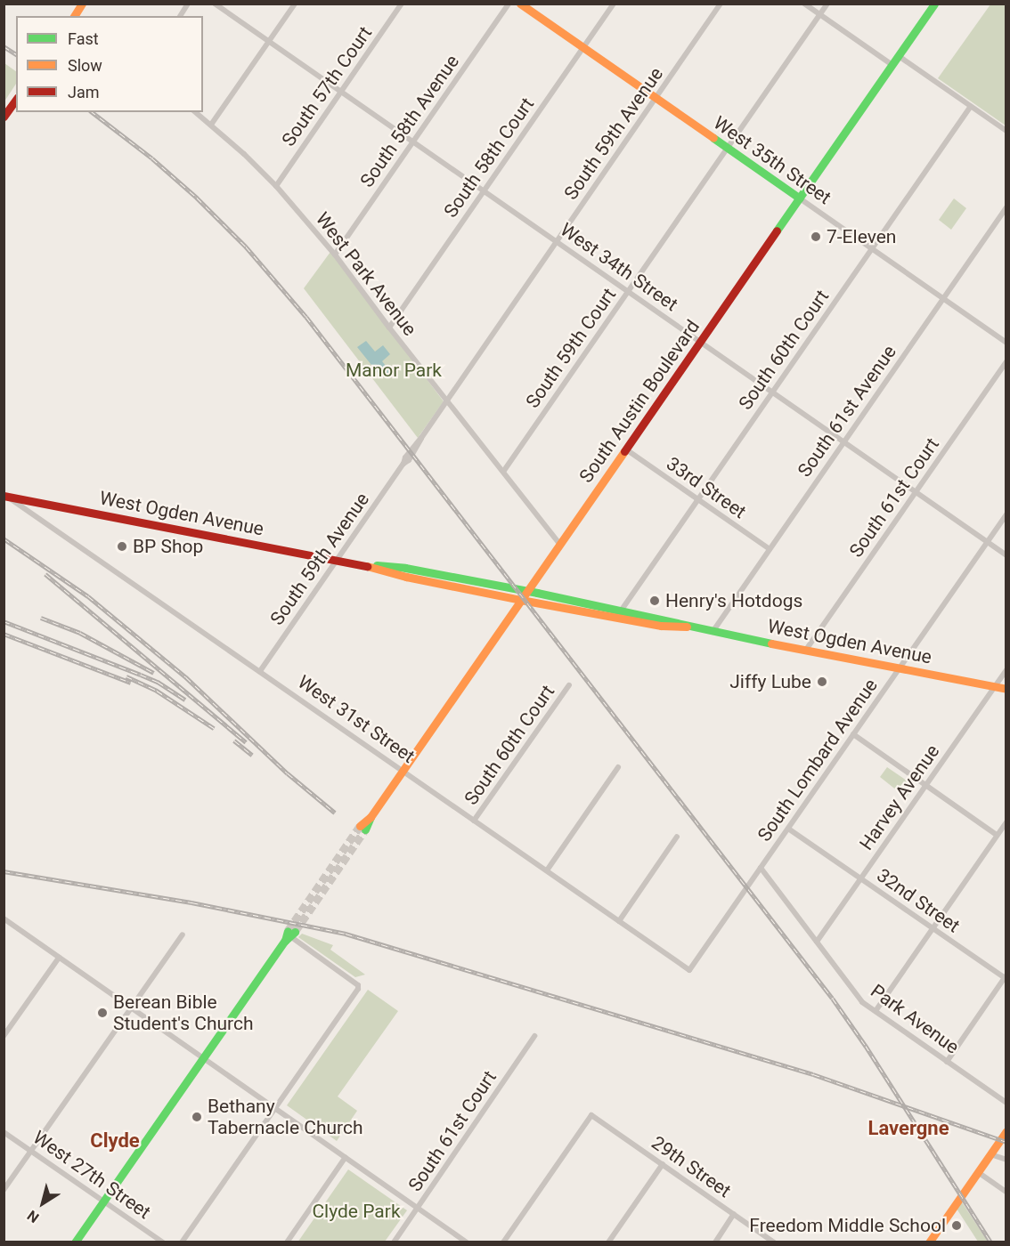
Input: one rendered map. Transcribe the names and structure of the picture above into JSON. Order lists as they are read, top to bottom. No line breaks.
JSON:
{"streets":{"street":["South 57th Court","South 58th Avenue","South 59th Avenue","South 58th Court","West 35th Street","West 34th Street","West Park Avenue","South 59th Court","South 60th Court","South Austin Boulevard","South 61st Avenue","33rd Street","South 61st Court","West Ogden Avenue","West 31st Street","South Lombard Avenue","Harvey Avenue","32nd Street","Park Avenue","29th Street","West 27th Street"]},"crossings":[["South 57th Court","West 34th Street"],["South 57th Court","West Park Avenue"],["South 58th Avenue","West 34th Street"],["South 58th Avenue","West Park Avenue"],["South 59th Avenue","West 35th Street"],["South 59th Avenue","West 34th Street"],["South 59th Avenue","West Park Avenue"],["South 59th Avenue","West Ogden Avenue"],["South 59th Avenue","West 31st Street"],["South 58th Court","West 35th Street"],["South 58th Court","West 34th Street"],["South 58th Court","West Park Avenue"],["West 35th Street","South 59th Court"],["West 35th Street","South 60th Court"],["West 35th Street","South Austin Boulevard"],["West 35th Street","South 61st Avenue"],["West 34th Street","South 59th Court"],["West 34th Street","South 60th Court"],["West 34th Street","South Austin Boulevard"],["West 34th Street","South 61st Avenue"],["West 34th Street","South 61st Court"],["West 34th Street","South Lombard Avenue"],["West Park Avenue","South 59th Court"],["West Park Avenue","South Austin Boulevard"],["South 60th Court","33rd Street"],["South 60th Court","West Ogden Avenue"],["South 60th Court","West 31st Street"],["South Austin Boulevard","33rd Street"],["South Austin Boulevard","West Ogden Avenue"],["South Austin Boulevard","West 31st Street"],["South 61st Avenue","33rd Street"],["South 61st Avenue","West Ogden Avenue"],["South 61st Court","West Ogden Avenue"],["West Ogden Avenue","West 31st Street"],["West Ogden Avenue","South Lombard Avenue"],["West Ogden Avenue","Harvey Avenue"],["West 31st Street","South Lombard Avenue"],["South Lombard Avenue","32nd Street"],["South Lombard Avenue","Park Avenue"],["Harvey Avenue","32nd Street"],["Harvey Avenue","Park Avenue"]],"districts":["Lavergne","Clyde"],"parks":["Manor Park","Clyde Park"],"places":["7-Eleven","BP Shop","Henry's Hotdogs","Jiffy Lube","Berean Bible Student's Church","Bethany Tabernacle Church","Freedom Middle School"],"legend":["Fast","Slow","Jam"],"north":"bottom left"}
